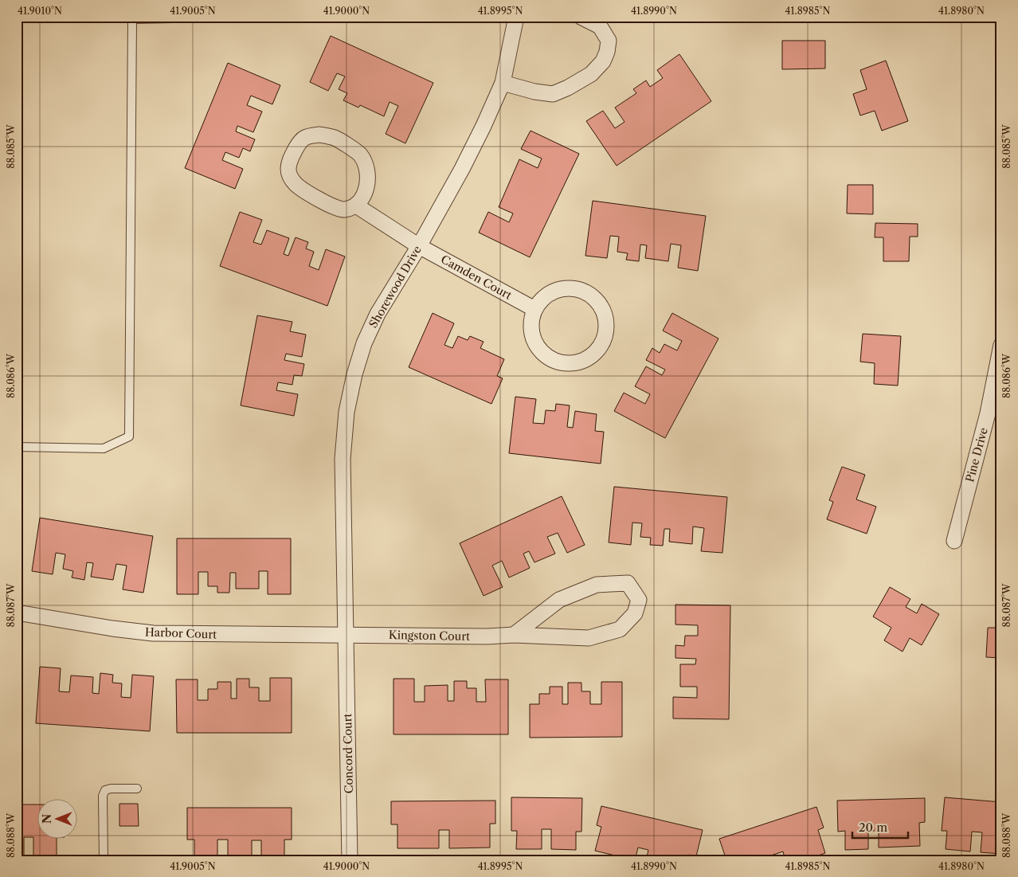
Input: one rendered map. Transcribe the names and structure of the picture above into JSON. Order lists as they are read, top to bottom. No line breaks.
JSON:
{"streets":{"street":["Camden Court","Shorewood Drive","Pine Drive","Harbor Court","Kingston Court","Concord Court"]},"crossings":[["Camden Court","Shorewood Drive"],["Shorewood Drive","Harbor Court"],["Shorewood Drive","Kingston Court"],["Shorewood Drive","Concord Court"],["Harbor Court","Kingston Court"],["Harbor Court","Concord Court"],["Kingston Court","Concord Court"]],"scale_bar":"20 m","north":"left","coordinates":["41.9010°N","41.9005°N","41.9000°N","41.8995°N","41.8990°N","41.8985°N","41.8980°N","88.085°W","88.086°W","88.087°W","88.088°W"]}
